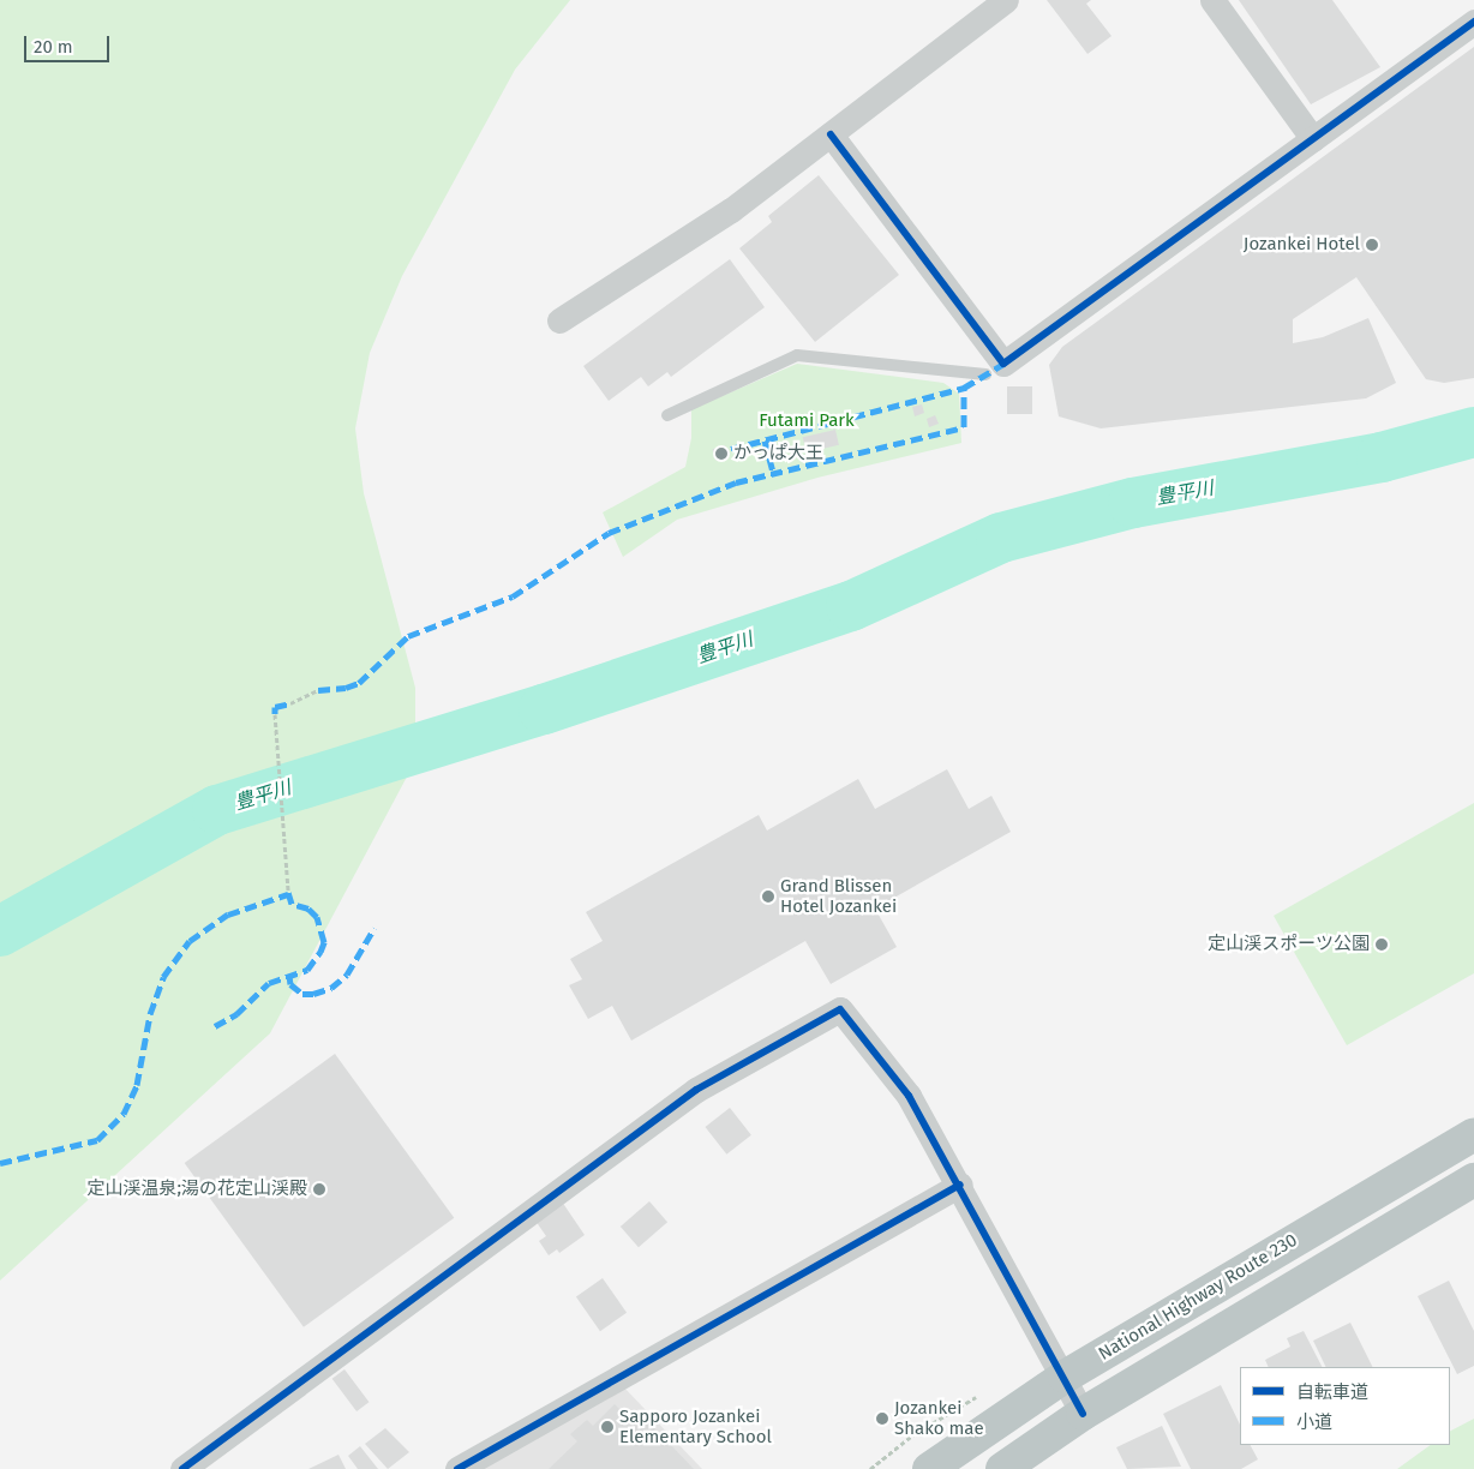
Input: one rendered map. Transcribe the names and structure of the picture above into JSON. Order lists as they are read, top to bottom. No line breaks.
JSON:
{"streets":{"highway":["National Highway Route 230"]},"water":["豊平川"],"parks":["Futami Park"],"places":["Jozankei Hotel","かっぱ大王","Grand Blissen Hotel Jozankei","定山渓スポーツ公園","定山渓温泉;湯の花定山渓殿","Jozankei Shako mae","Sapporo Jozankei Elementary School"],"legend":["自転車道","小道"],"scale_bar":"20 m"}
